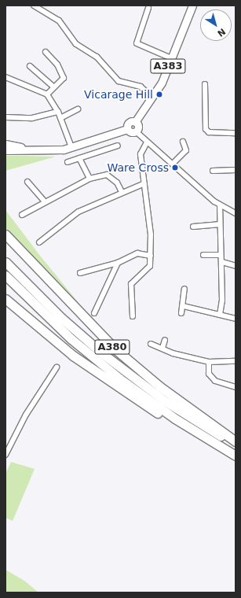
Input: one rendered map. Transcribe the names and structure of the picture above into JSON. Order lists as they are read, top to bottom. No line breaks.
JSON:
{"streets":{"highway":["A380"],"main road":["A383"]},"places":["Vicarage Hill","Ware Cross"],"north":"bottom right"}
